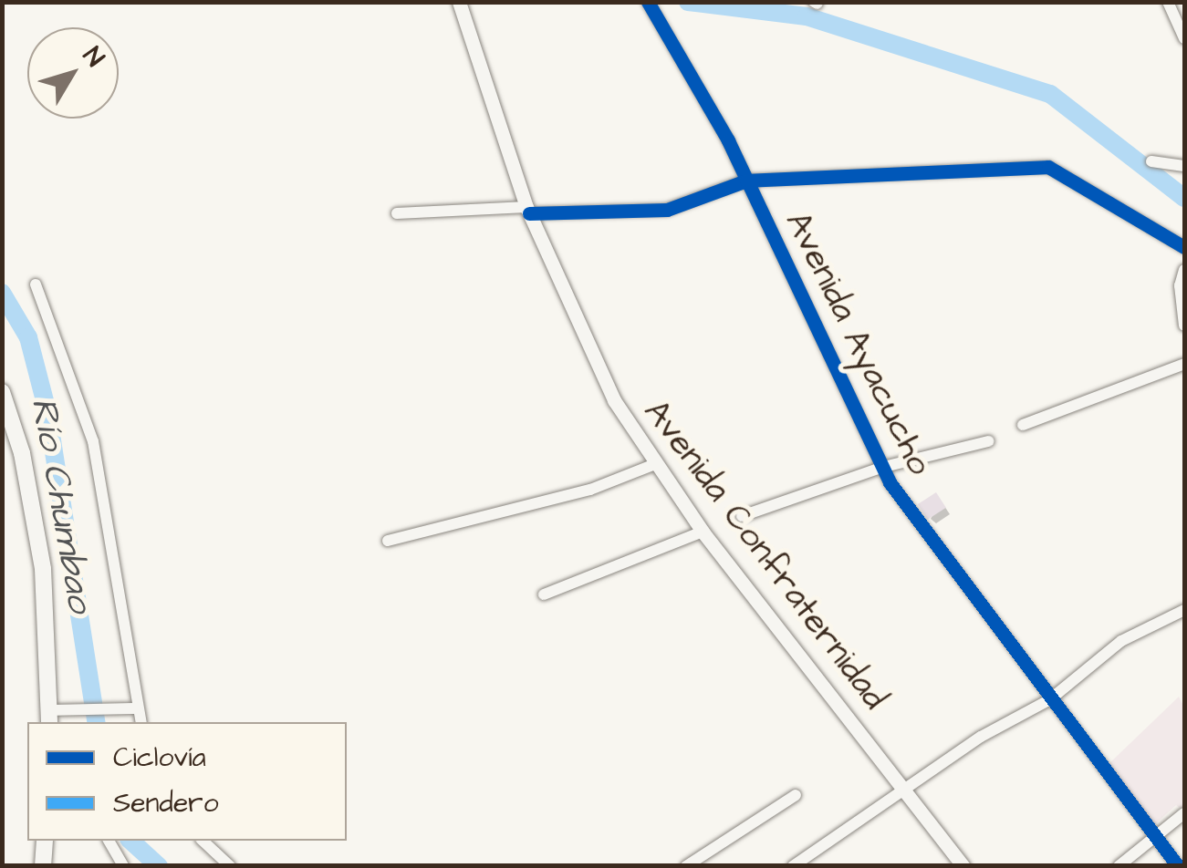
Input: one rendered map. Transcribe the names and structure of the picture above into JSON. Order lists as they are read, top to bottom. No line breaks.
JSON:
{"streets":{"main road":["Avenida Confraternidad"],"street":["Avenida Ayacucho"]},"water":["Río Chumbao"],"legend":["Ciclovía","Sendero"],"north":"top right"}
